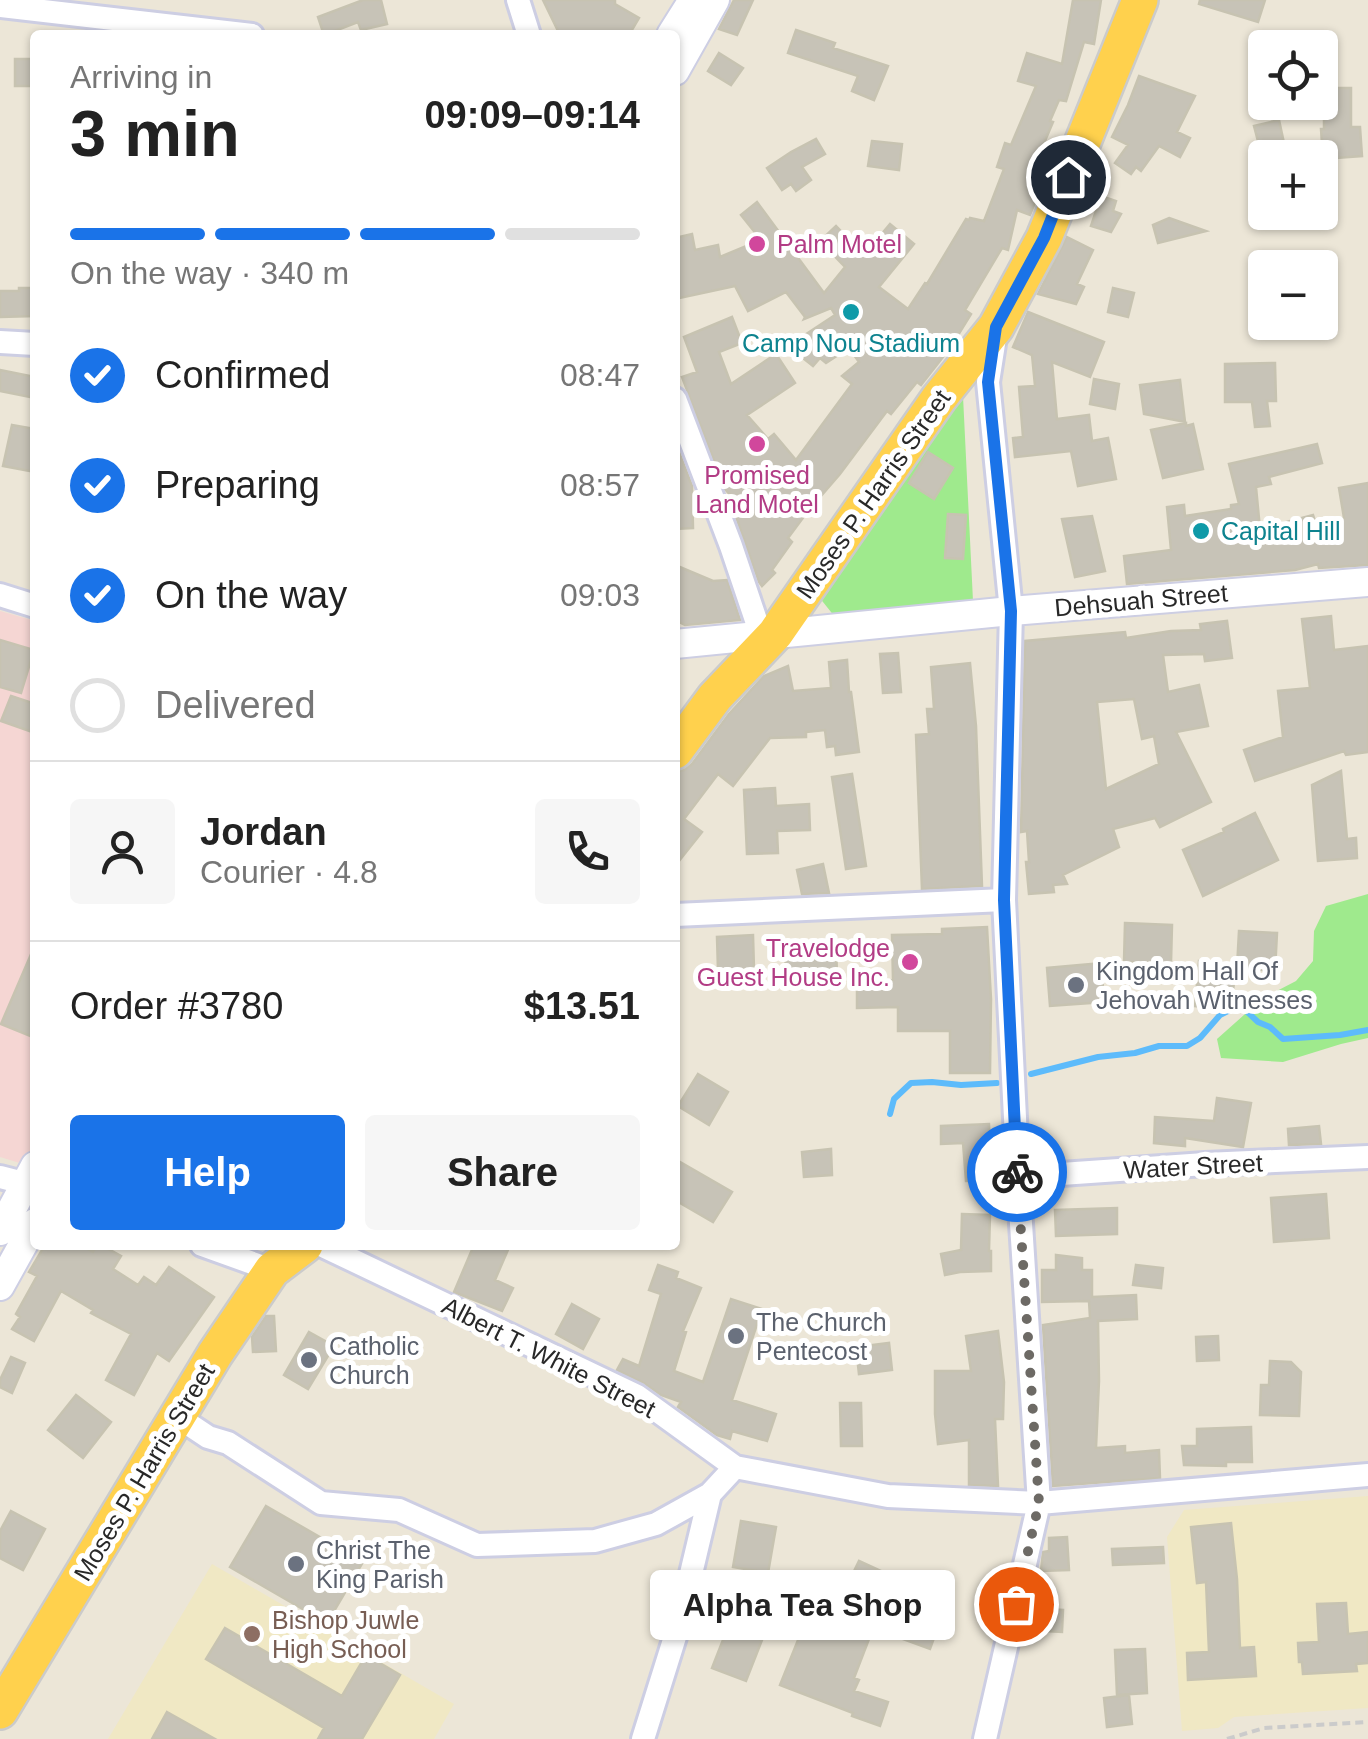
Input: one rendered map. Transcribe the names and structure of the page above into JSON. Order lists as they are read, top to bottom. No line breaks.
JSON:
{"streets":{"highway":["Moses P. Harris Street"],"street":["Dehsuah Street","Water Street","Albert T. White Street"]},"crossings":[["Moses P. Harris Street","Dehsuah Street"]],"places":["Palm Motel","Camp Nou Stadium","Promised Land Motel","Capital Hill","Travelodge Guest House Inc.","Kingdom Hall Of Jehovah Witnesses","The Church Pentecost","Catholic Church","Christ The King Parish","Alpha Tea Shop","Bishop Juwle High School"],"page":{"map_buttons":["+","−"],"heading":["3 min","Arriving in","09:09–09:14"],"panel":["Jordan","Courier · 4.8","Order #3780","$13.51"],"bar":"On the way · 340 m","list":[["Confirmed","08:47"],["Preparing","08:57"],["On the way","09:03"],"Delivered"],"buttons":["Help","Share"],"bubble":"Alpha Tea Shop"}}
